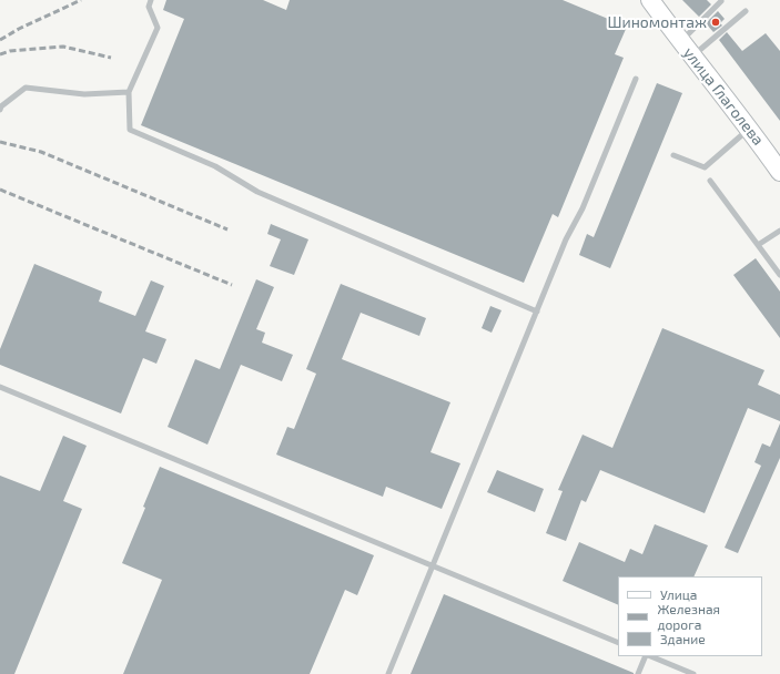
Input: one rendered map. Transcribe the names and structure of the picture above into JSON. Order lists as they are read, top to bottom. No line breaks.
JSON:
{"streets":{"main road":["улица Глаголева"]},"places":["Шиномонтаж"],"legend":["Улица","Железная дорога","Здание"]}
